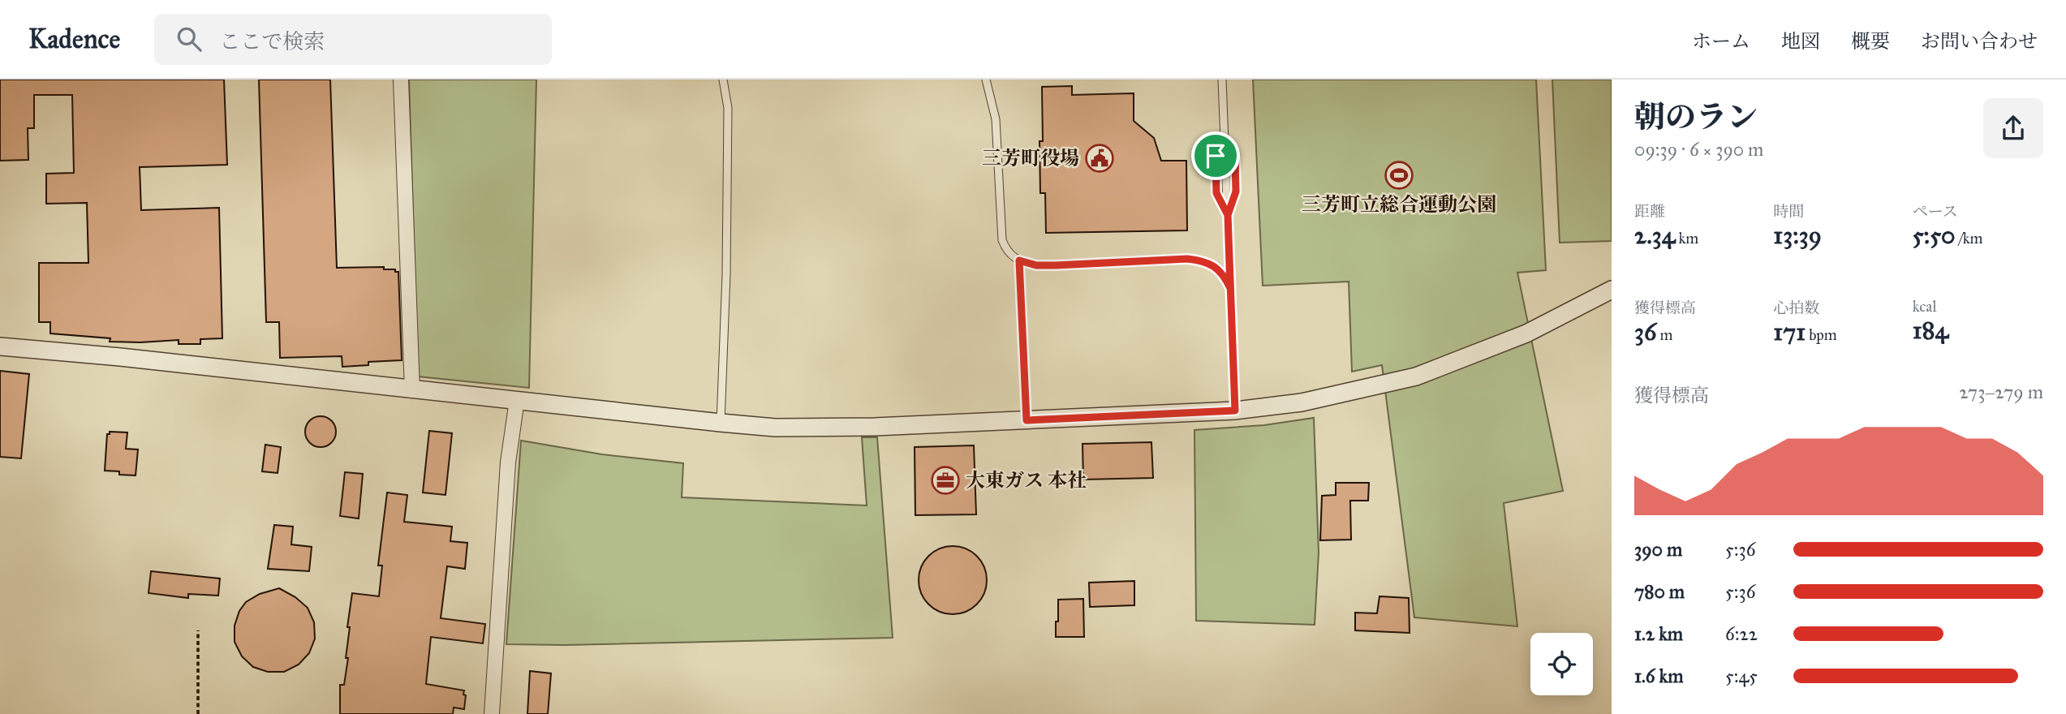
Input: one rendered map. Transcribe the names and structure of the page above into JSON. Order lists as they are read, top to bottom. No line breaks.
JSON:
{"places":{"public building":["三芳町役場"],"sports":["三芳町立総合運動公園"],"office":["大東ガス 本社"]},"page":{"header":"Kadence","search":"ここで検索","nav":["ホーム","地図","概要","お問い合わせ"],"heading":["朝のラン","09:39 · 6 × 390 m"],"stats":[["距離","2.34 km"],["時間","13:39"],["ペース","5:50 /km"],["獲得標高","36 m"],["心拍数","171 bpm"],["kcal","184"]],"chart":["獲得標高","273–279 m"],"list":[{"name":"390 m","note":"5:36"},{"name":"780 m","note":"5:36"},{"name":"1.2 km","note":"6:22"},{"name":"1.6 km","note":"5:45"}]}}
